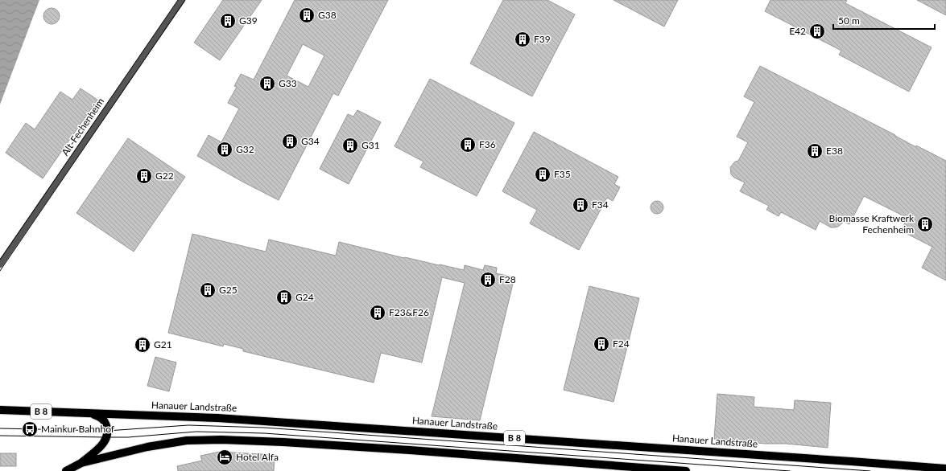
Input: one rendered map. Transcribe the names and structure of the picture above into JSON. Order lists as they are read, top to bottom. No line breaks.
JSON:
{"streets":{"main road":["Hanauer Landstraße","B 8"],"street":["Alt-Fechenheim"]},"places":{"building":["G38","G39","E42","F39","G33","G34","F36","G31","G32","E38","F35","G22","F34","Biomasse Kraftwerk Fechenheim","F28","G25","G24","F23&F26","F24","G21"],"bus stop":["Mainkur Bahnhof"],"hotel":["Hotel Alfa"]},"scale_bar":"50 m"}
